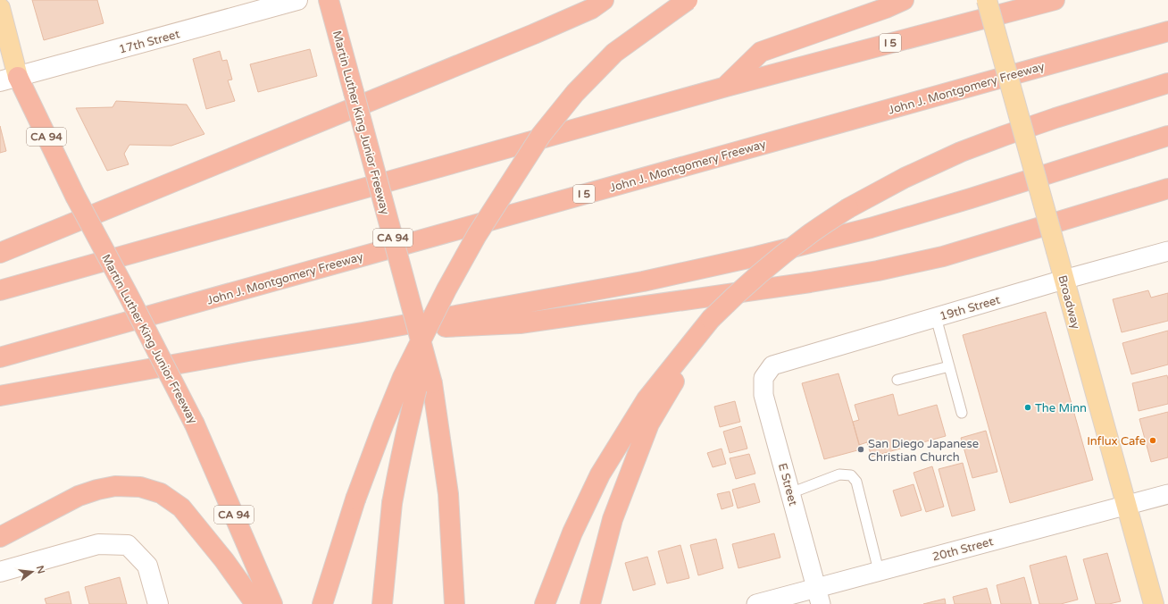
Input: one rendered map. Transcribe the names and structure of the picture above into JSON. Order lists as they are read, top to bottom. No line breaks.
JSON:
{"streets":{"highway":["I 5","John J. Montgomery Freeway","Martin Luther King Junior Freeway","CA 94"],"main road":["17th Street","Broadway"],"street":["19th Street","E Street","20th Street"]},"crossings":[["17th Street","Martin Luther King Junior Freeway"],["Broadway","19th Street"],["Broadway","20th Street"],["19th Street","E Street"],["E Street","20th Street"]],"places":["The Minn","Influx Cafe","San Diego Japanese Christian Church"],"north":"right"}
